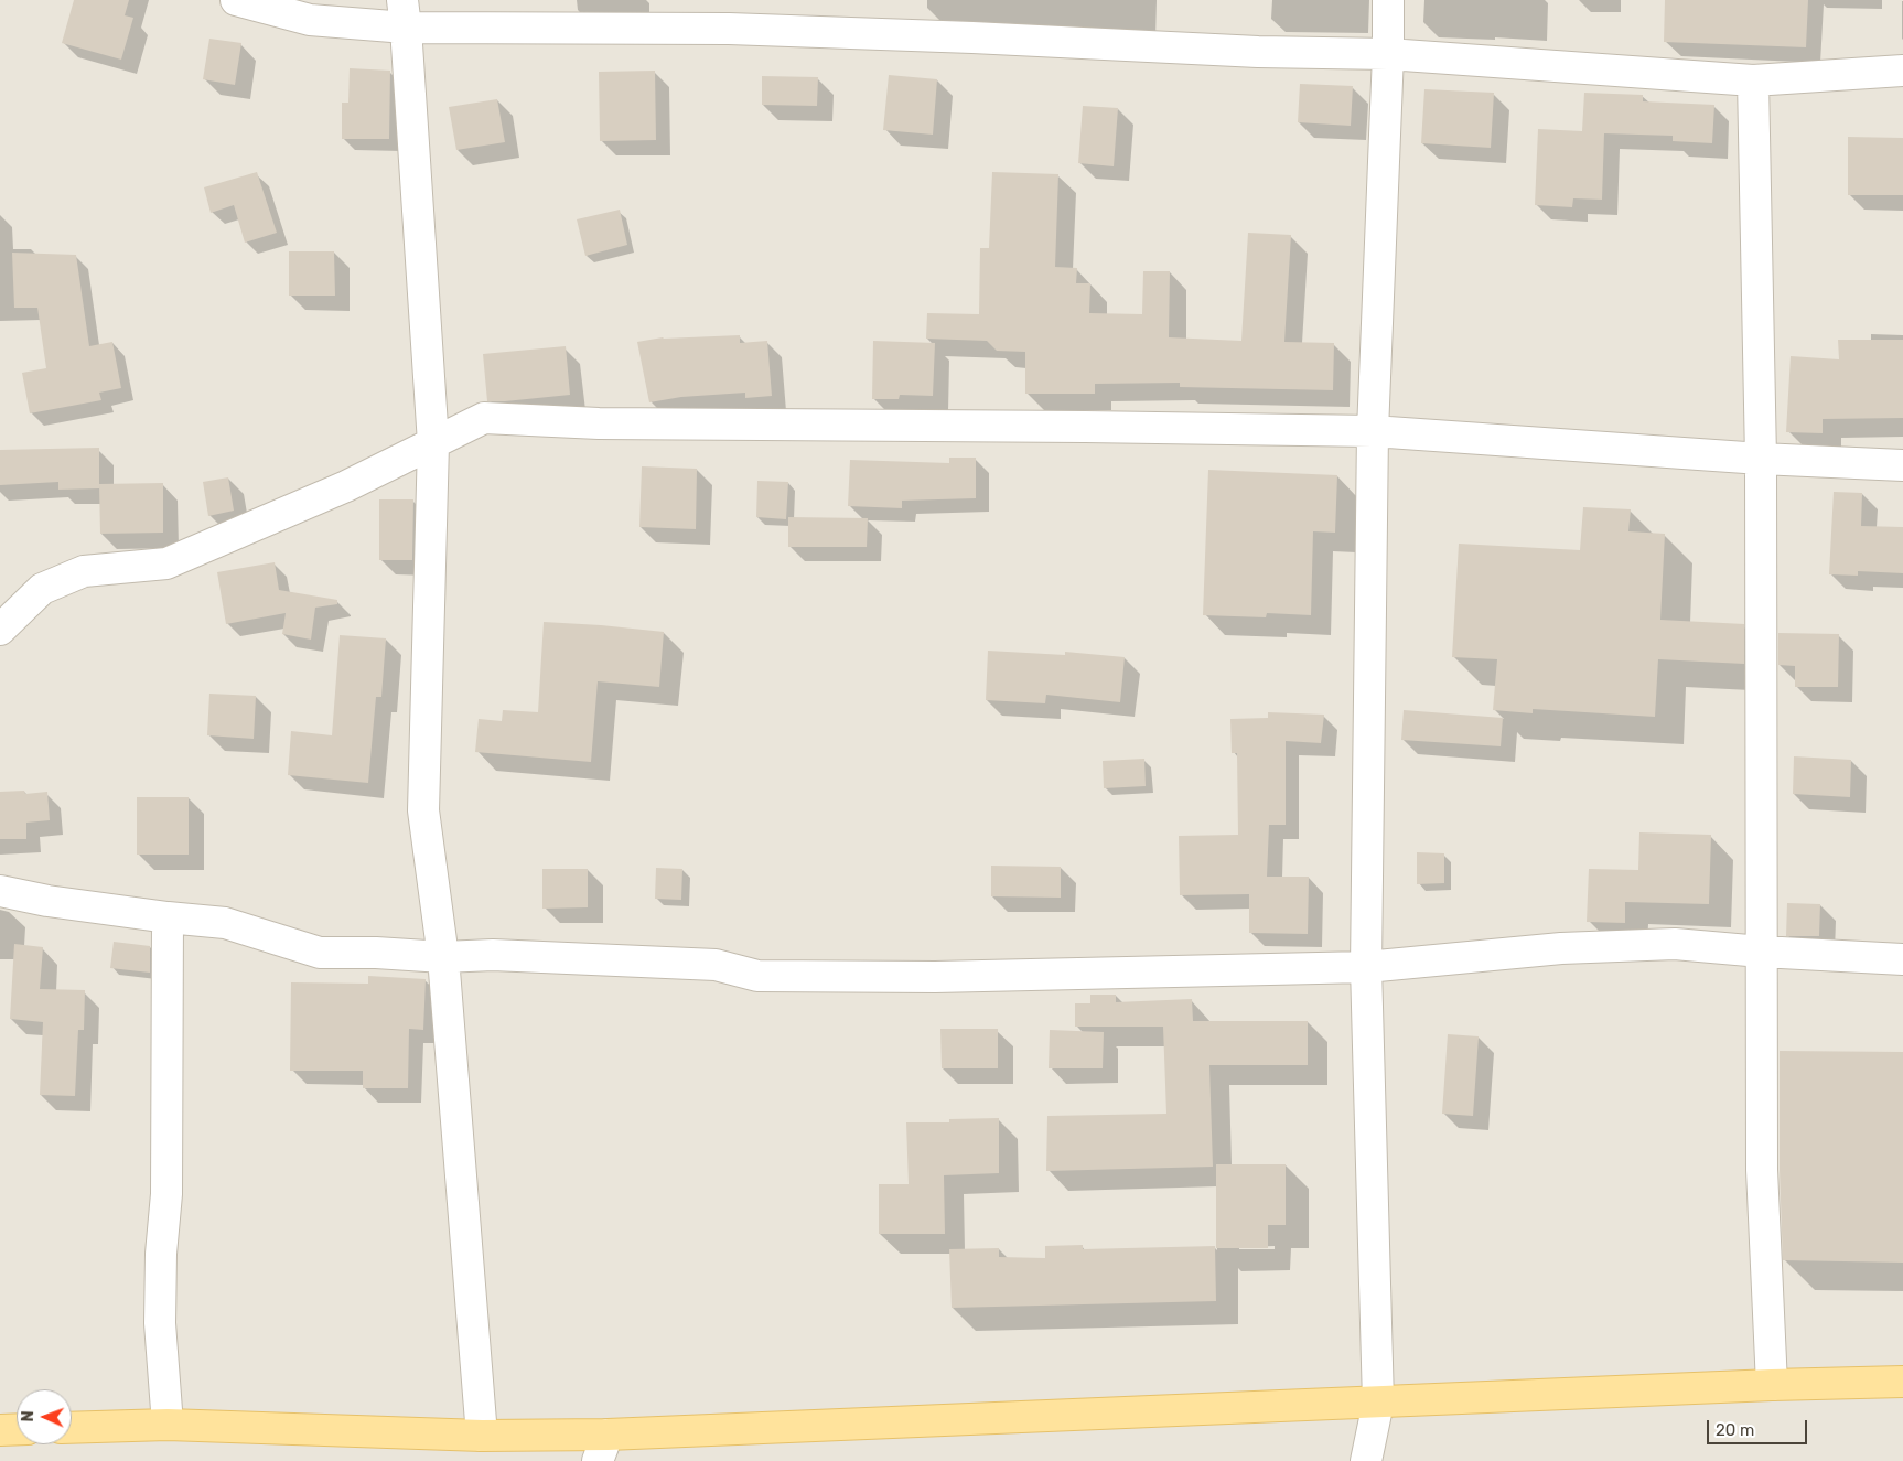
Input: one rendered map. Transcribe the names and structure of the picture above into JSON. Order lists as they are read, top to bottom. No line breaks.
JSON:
{"scale_bar":"20 m","north":"left"}
